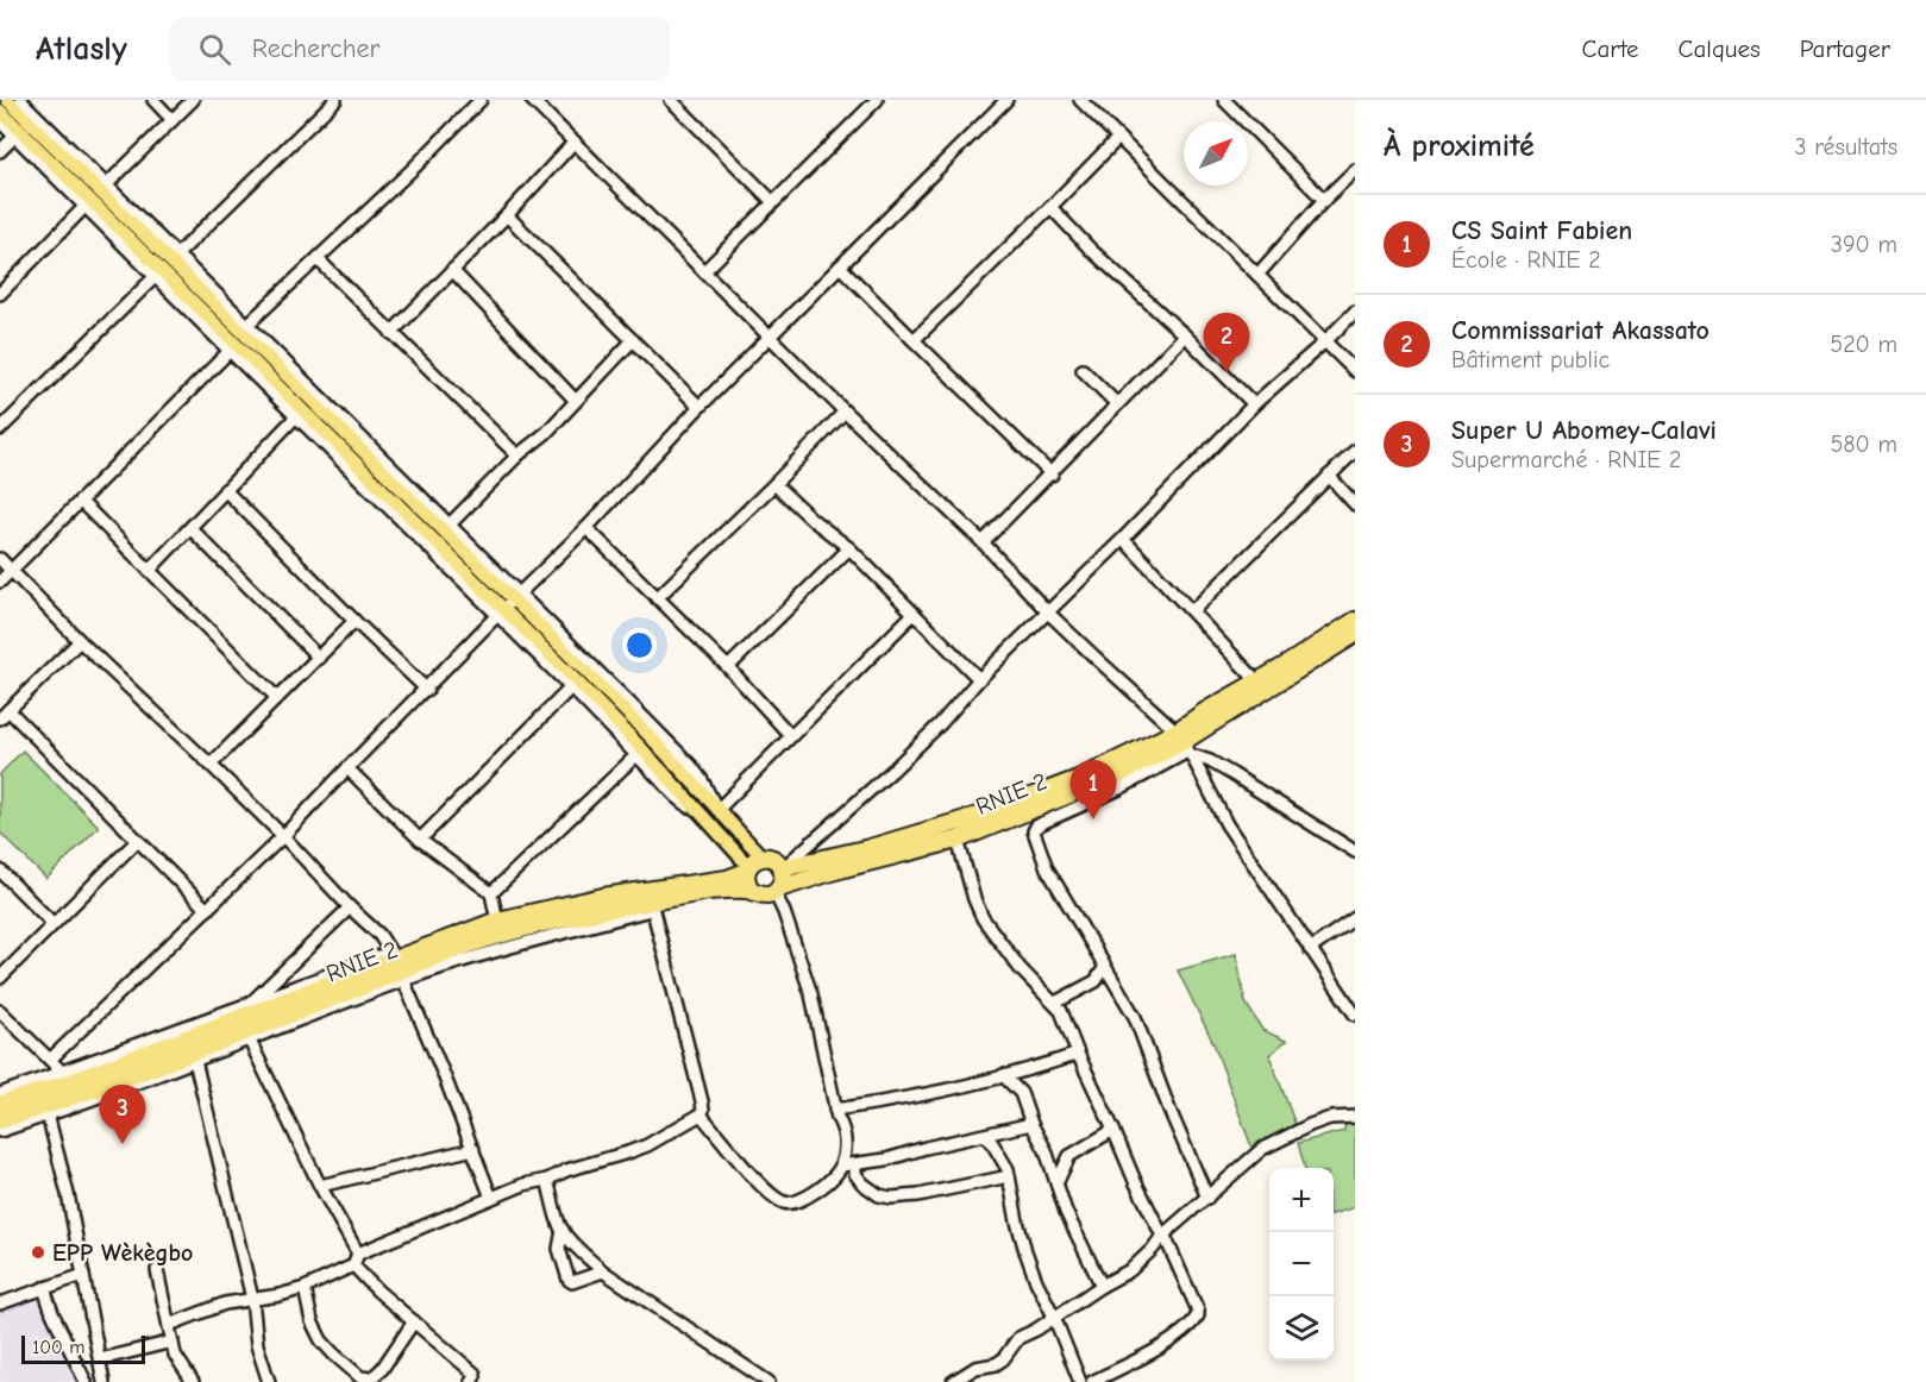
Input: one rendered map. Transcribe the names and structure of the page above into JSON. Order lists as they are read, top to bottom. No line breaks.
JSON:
{"streets":{"highway":["RNIE 2"]},"places":["EPP Wèkègbo"],"scale_bar":"100 m","north":"top right","page":{"header":"Atlasly","search":"Rechercher","nav":["Carte","Calques","Partager"],"heading":["À proximité","3 résultats"],"list":[{"mark":"1","name":"CS Saint Fabien","note":"École · RNIE 2","value":"390 m"},{"mark":"2","name":"Commissariat Akassato","note":"Bâtiment public","value":"520 m"},{"mark":"3","name":"Super U Abomey-Calavi","note":"Supermarché · RNIE 2","value":"580 m"}],"pins":["2","1","3"],"map_buttons":["+","−"],"scale":"100 m"}}
